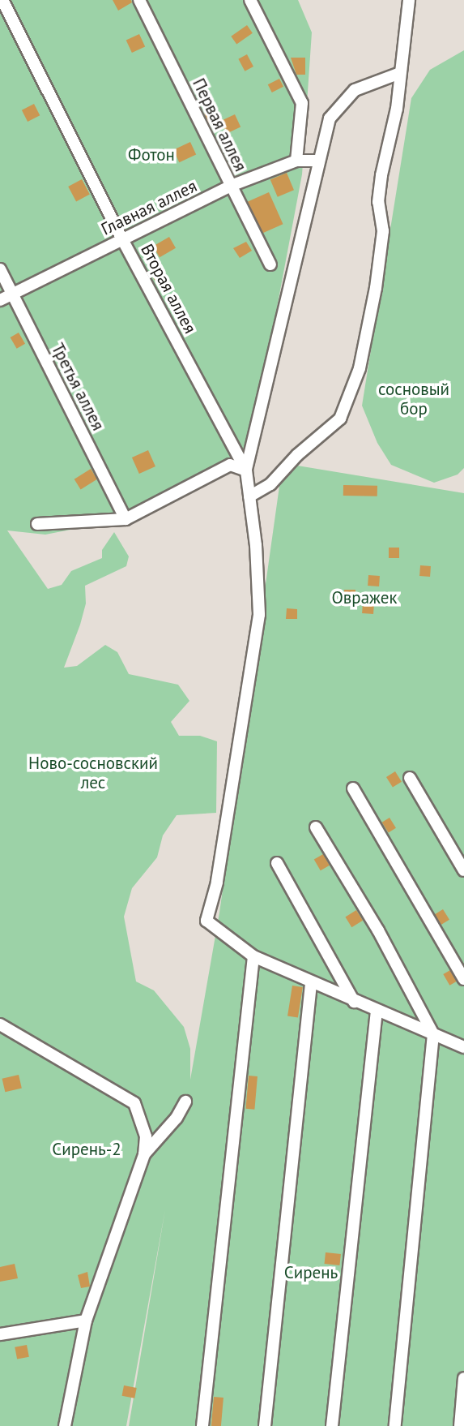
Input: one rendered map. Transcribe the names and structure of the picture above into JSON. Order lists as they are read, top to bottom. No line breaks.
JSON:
{"streets":{"street":["Первая аллея","Главная аллея","Вторая аллея","Третья аллея"]},"crossings":[["Первая аллея","Главная аллея"],["Главная аллея","Вторая аллея"],["Главная аллея","Третья аллея"]],"parks":["Фотон","сосновый бор","Овражек","Ново-сосновский лес","Сирень-2","Сирень"]}
